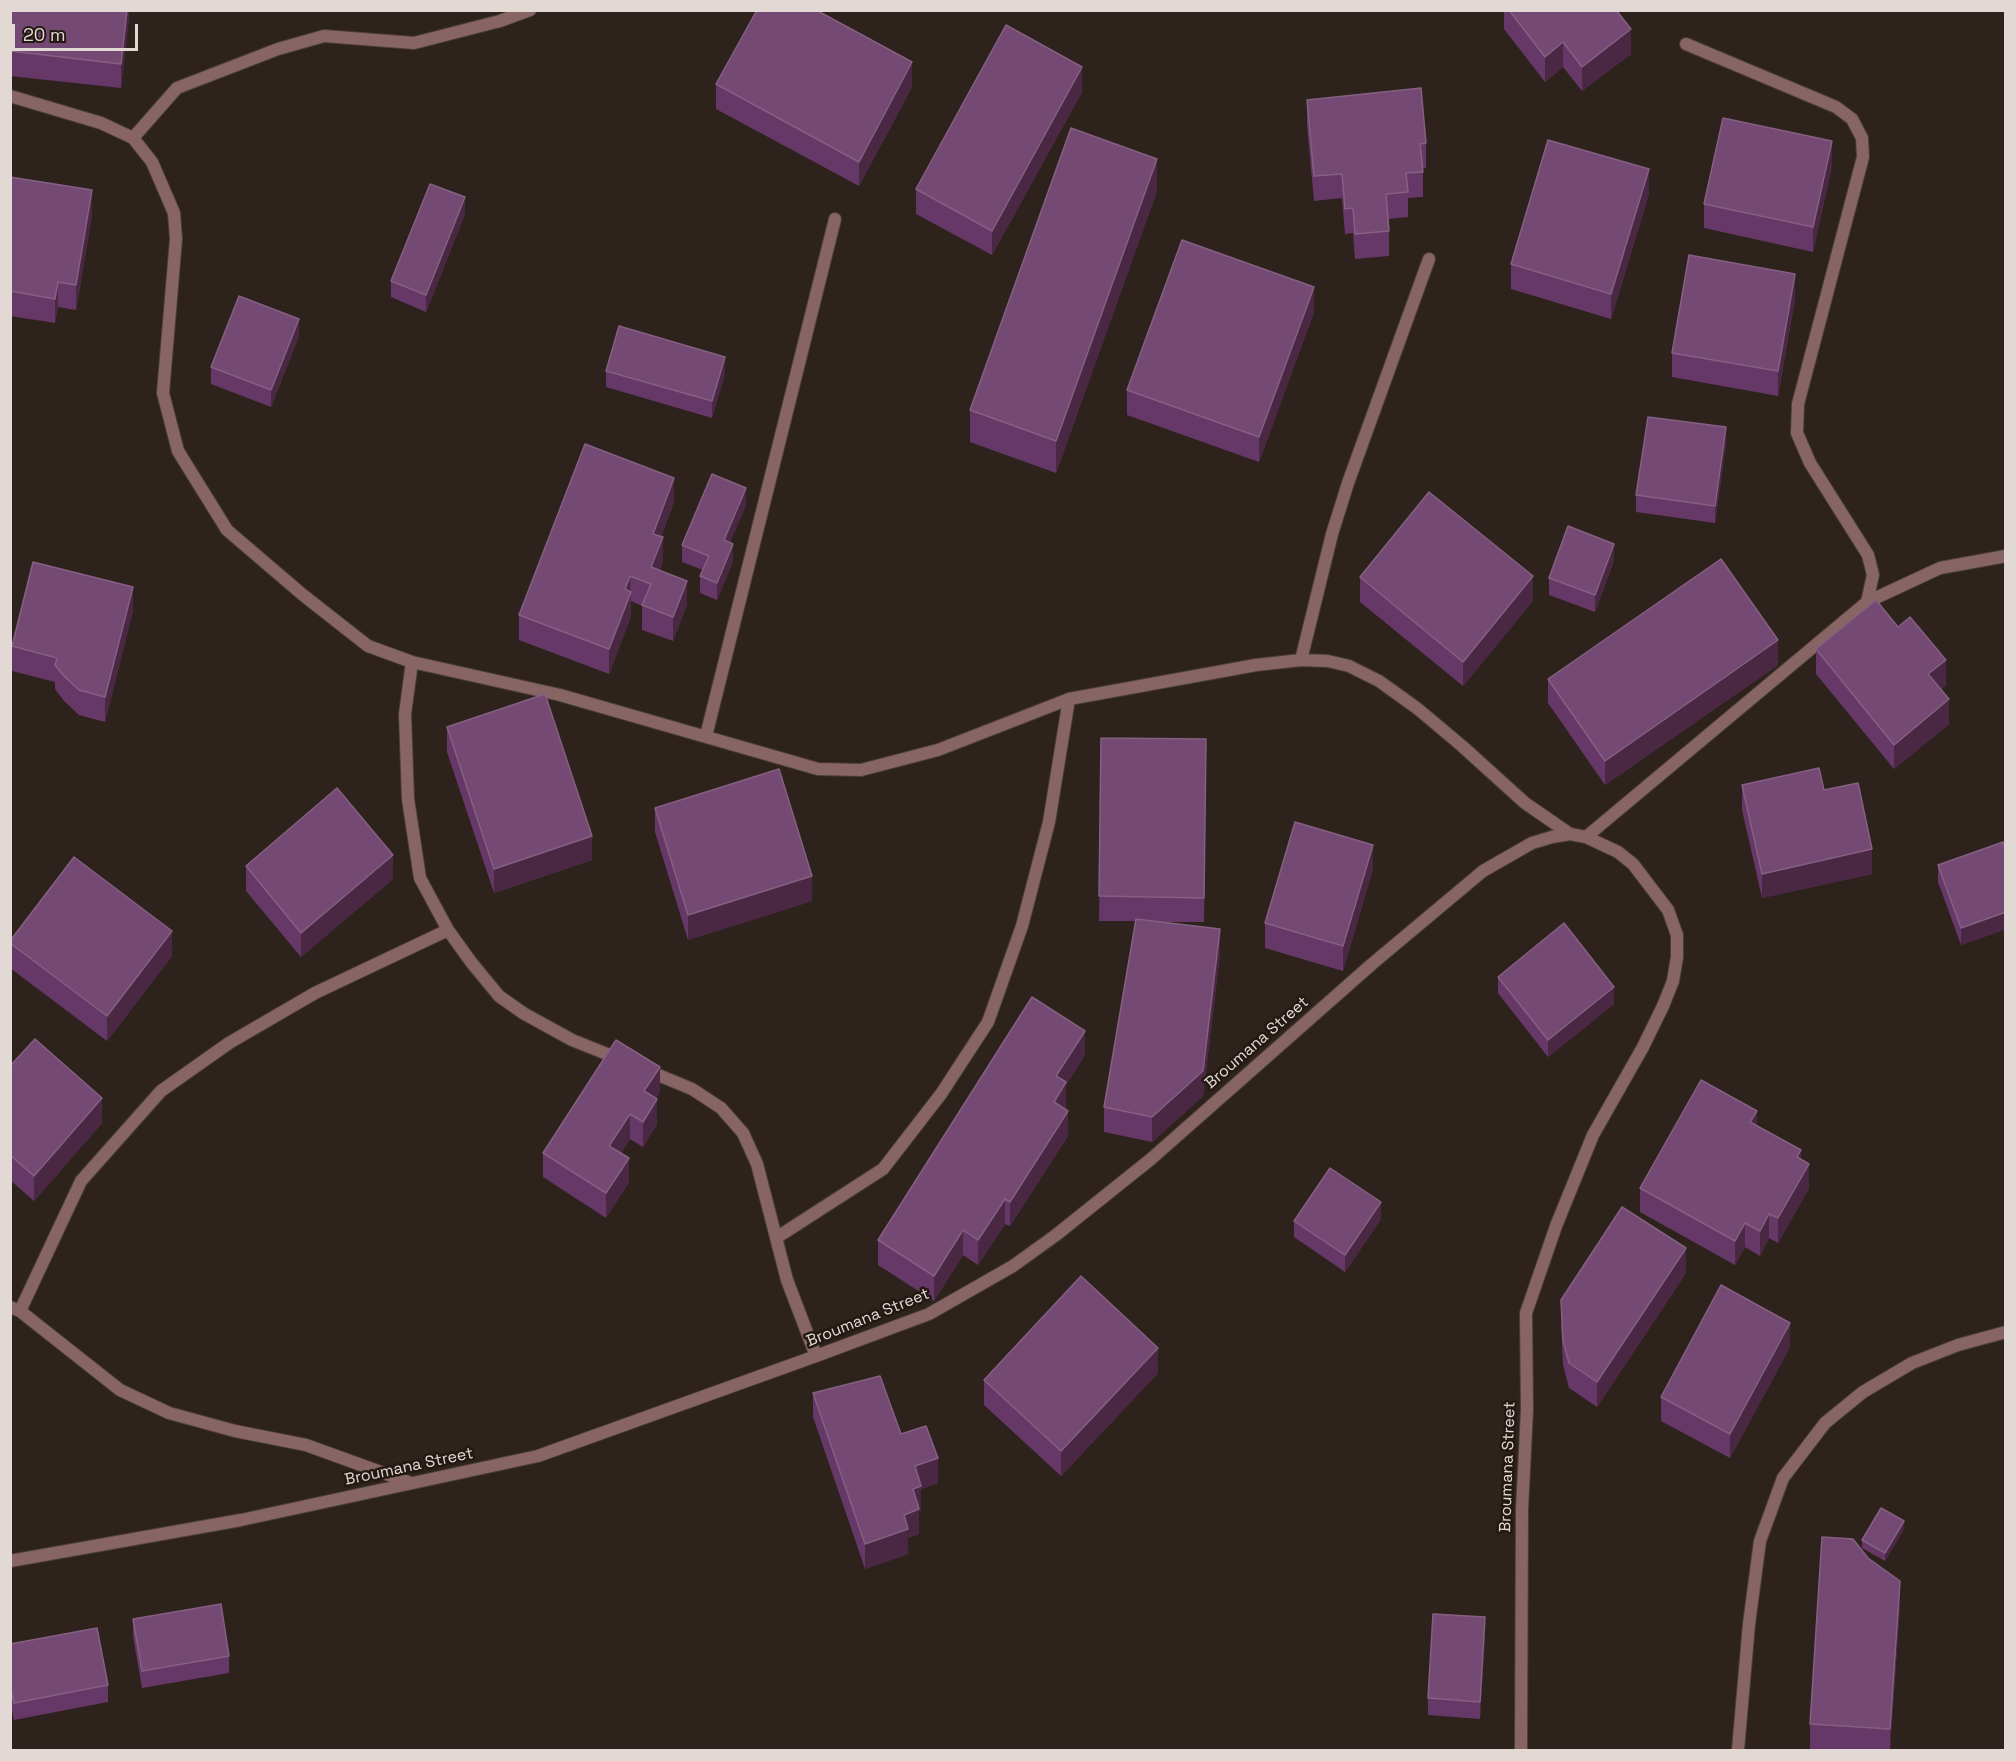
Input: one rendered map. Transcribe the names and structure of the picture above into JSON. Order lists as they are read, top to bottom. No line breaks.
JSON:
{"streets":{"street":["Broumana Street"]},"scale_bar":"20 m"}
